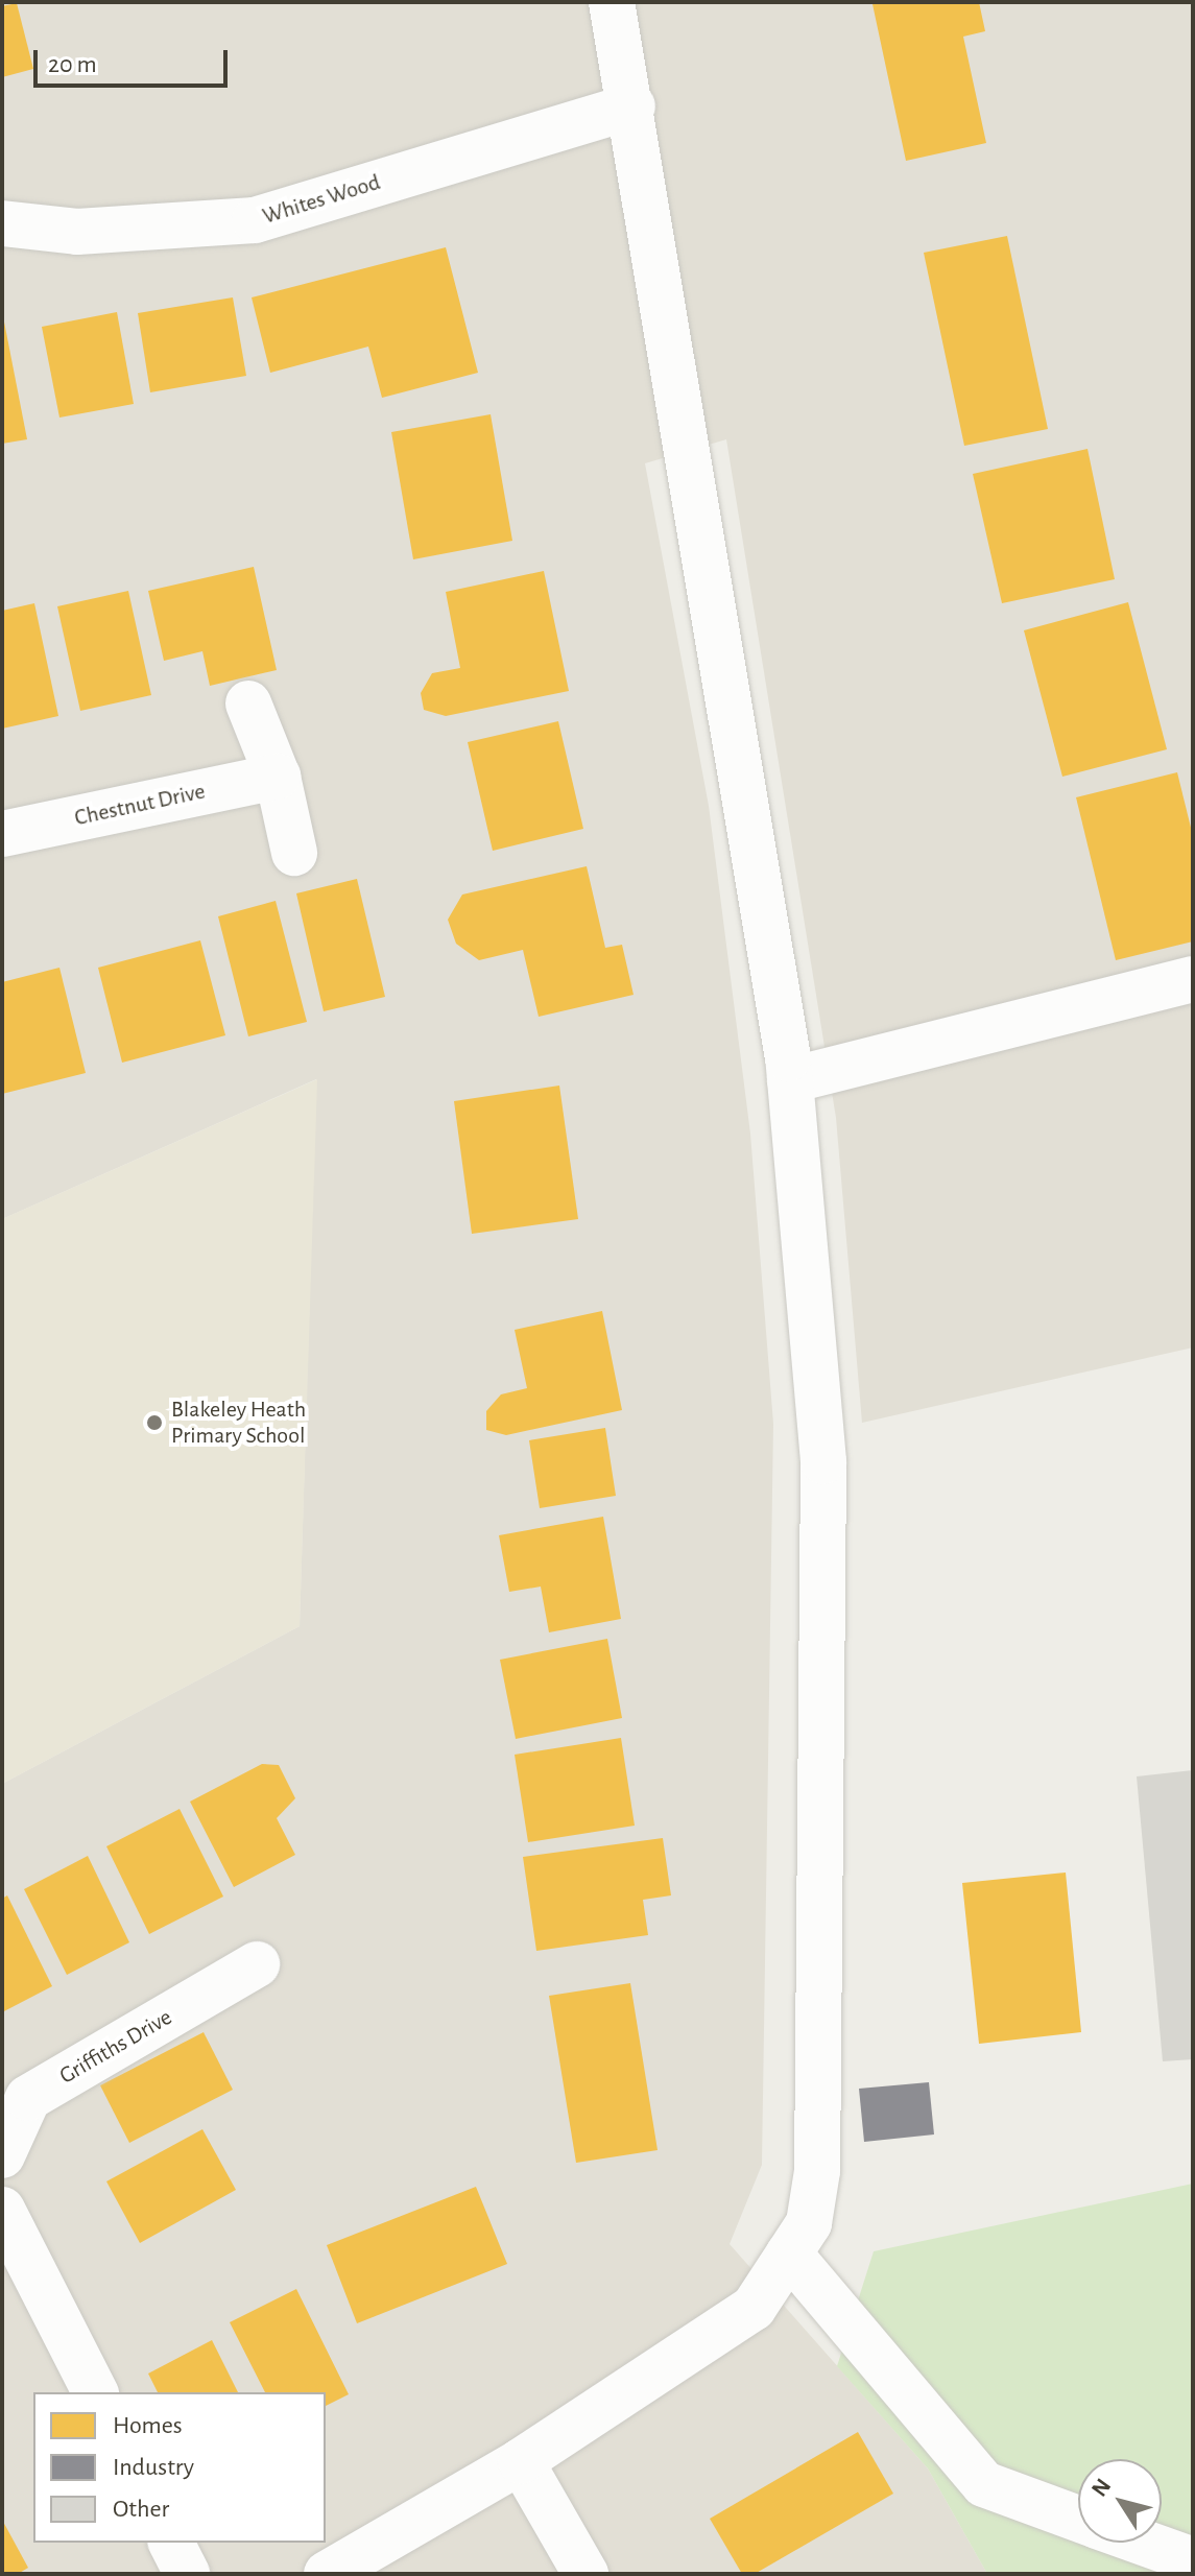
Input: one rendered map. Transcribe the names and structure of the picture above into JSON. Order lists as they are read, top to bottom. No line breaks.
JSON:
{"streets":{"street":["Whites Wood","Chestnut Drive","Griffiths Drive"]},"places":["Blakeley Heath Primary School"],"legend":["Homes","Industry","Other"],"scale_bar":"20 m","north":"top left"}
